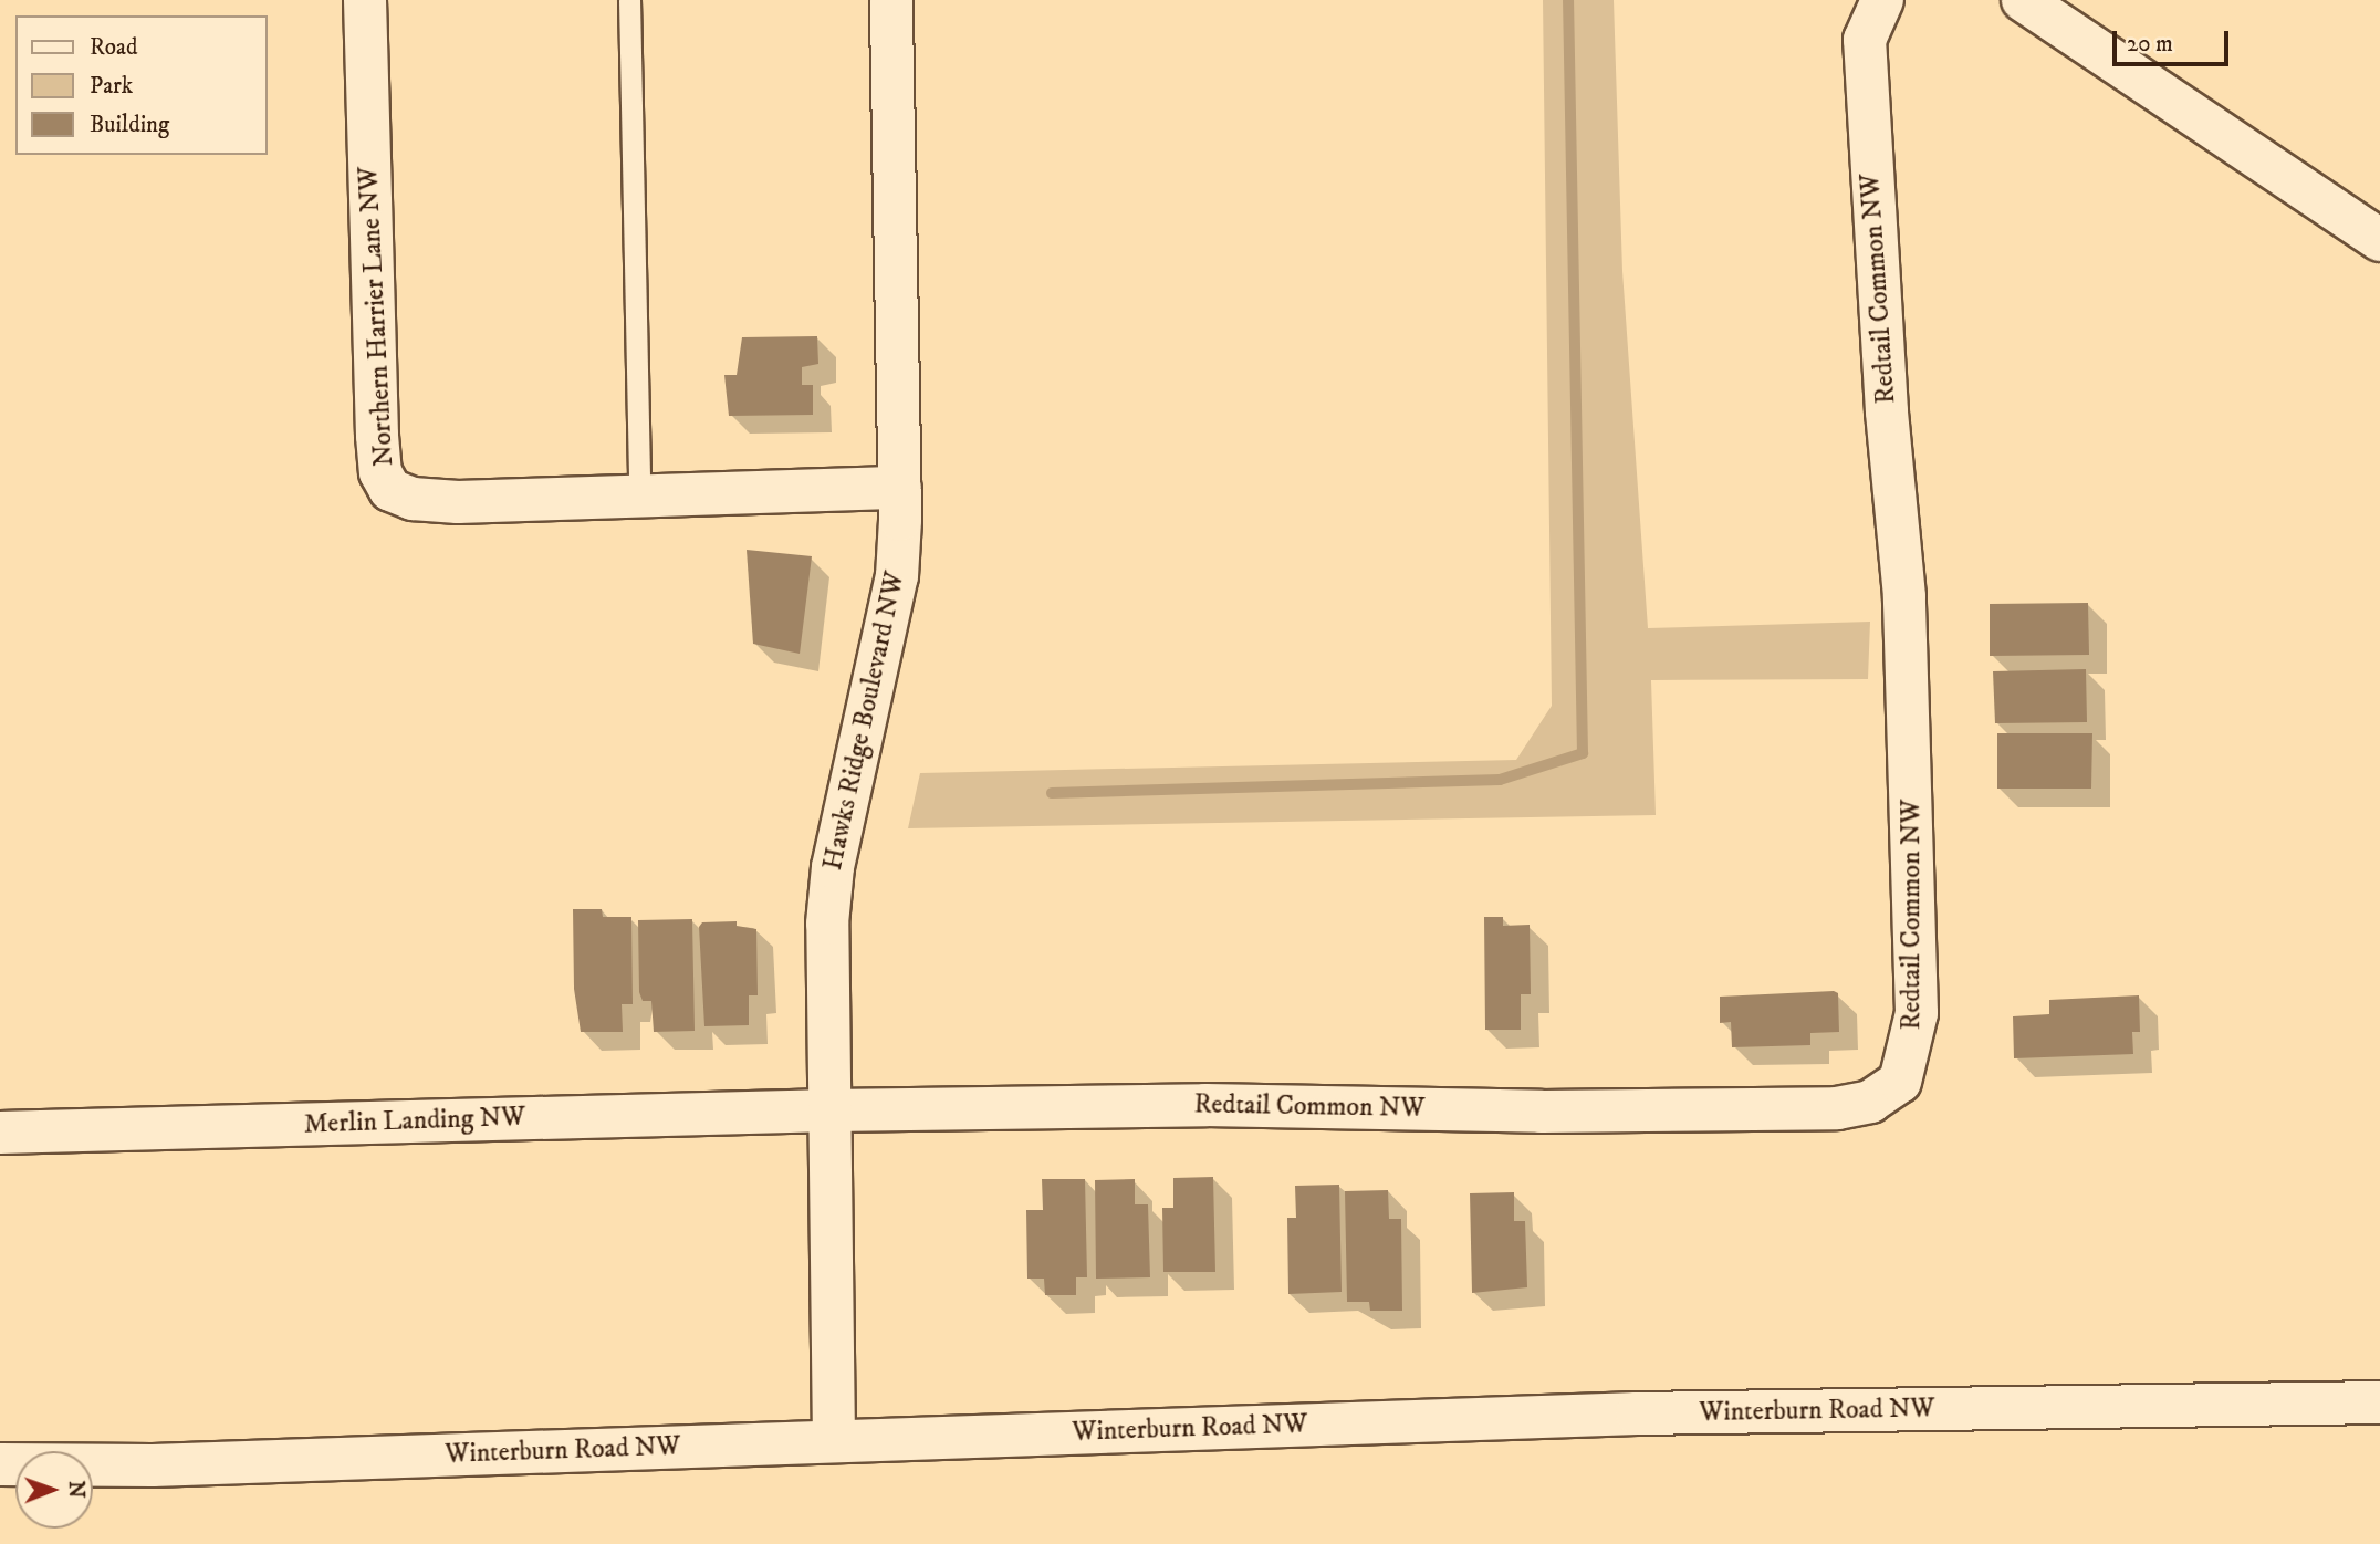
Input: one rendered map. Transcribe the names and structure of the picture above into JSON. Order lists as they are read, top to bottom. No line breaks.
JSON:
{"streets":{"street":["Redtail Common NW","Northern Harrier Lane NW","Hawks Ridge Boulevard NW","Merlin Landing NW","Winterburn Road NW"]},"crossings":[["Redtail Common NW","Hawks Ridge Boulevard NW"],["Redtail Common NW","Merlin Landing NW"],["Northern Harrier Lane NW","Hawks Ridge Boulevard NW"],["Hawks Ridge Boulevard NW","Merlin Landing NW"],["Hawks Ridge Boulevard NW","Winterburn Road NW"]],"legend":["Road","Park","Building"],"scale_bar":"20 m","north":"right"}
